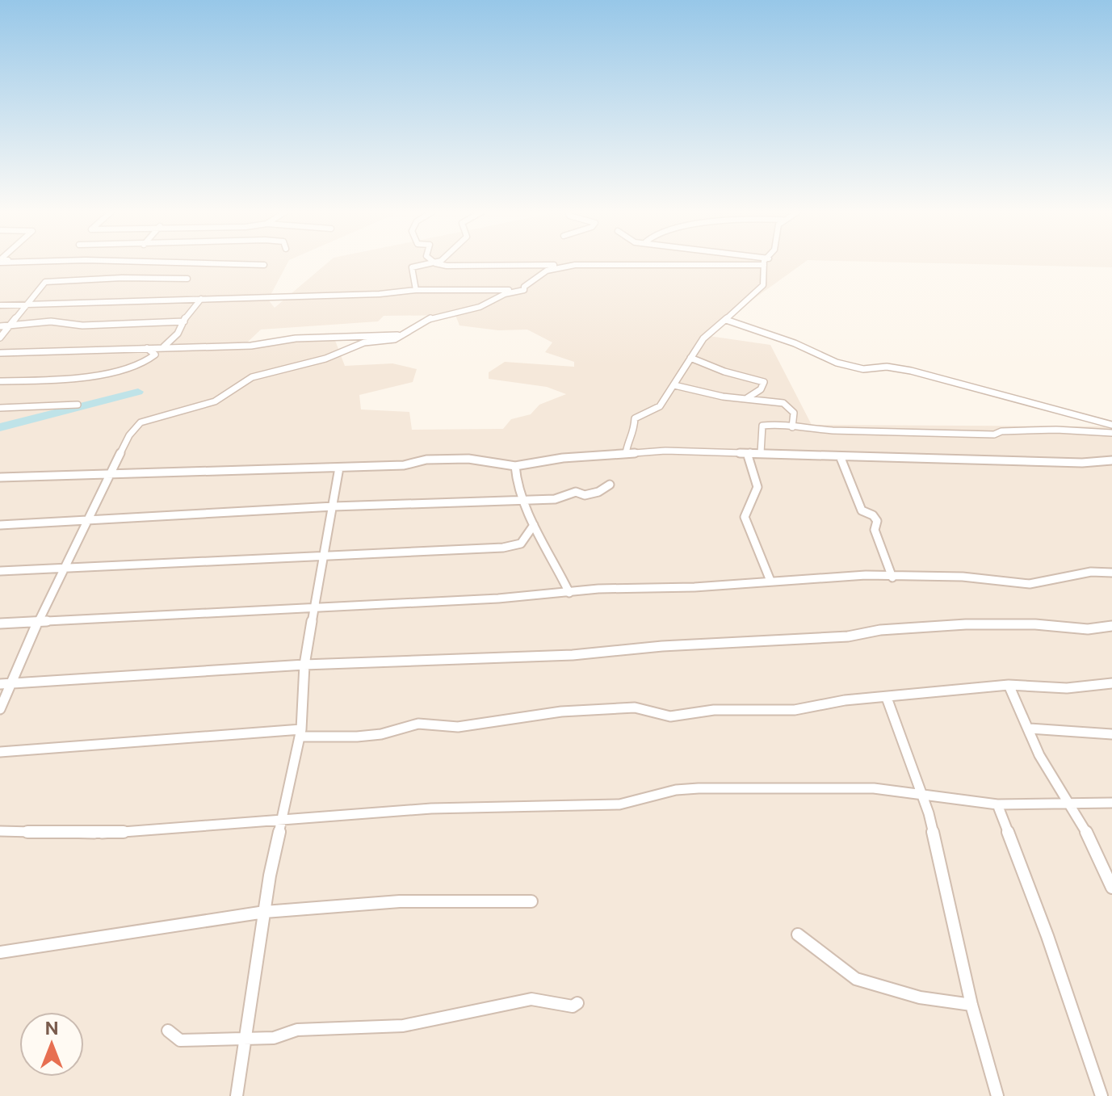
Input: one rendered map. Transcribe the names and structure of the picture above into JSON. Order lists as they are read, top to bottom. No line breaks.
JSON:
{"north":"top"}
